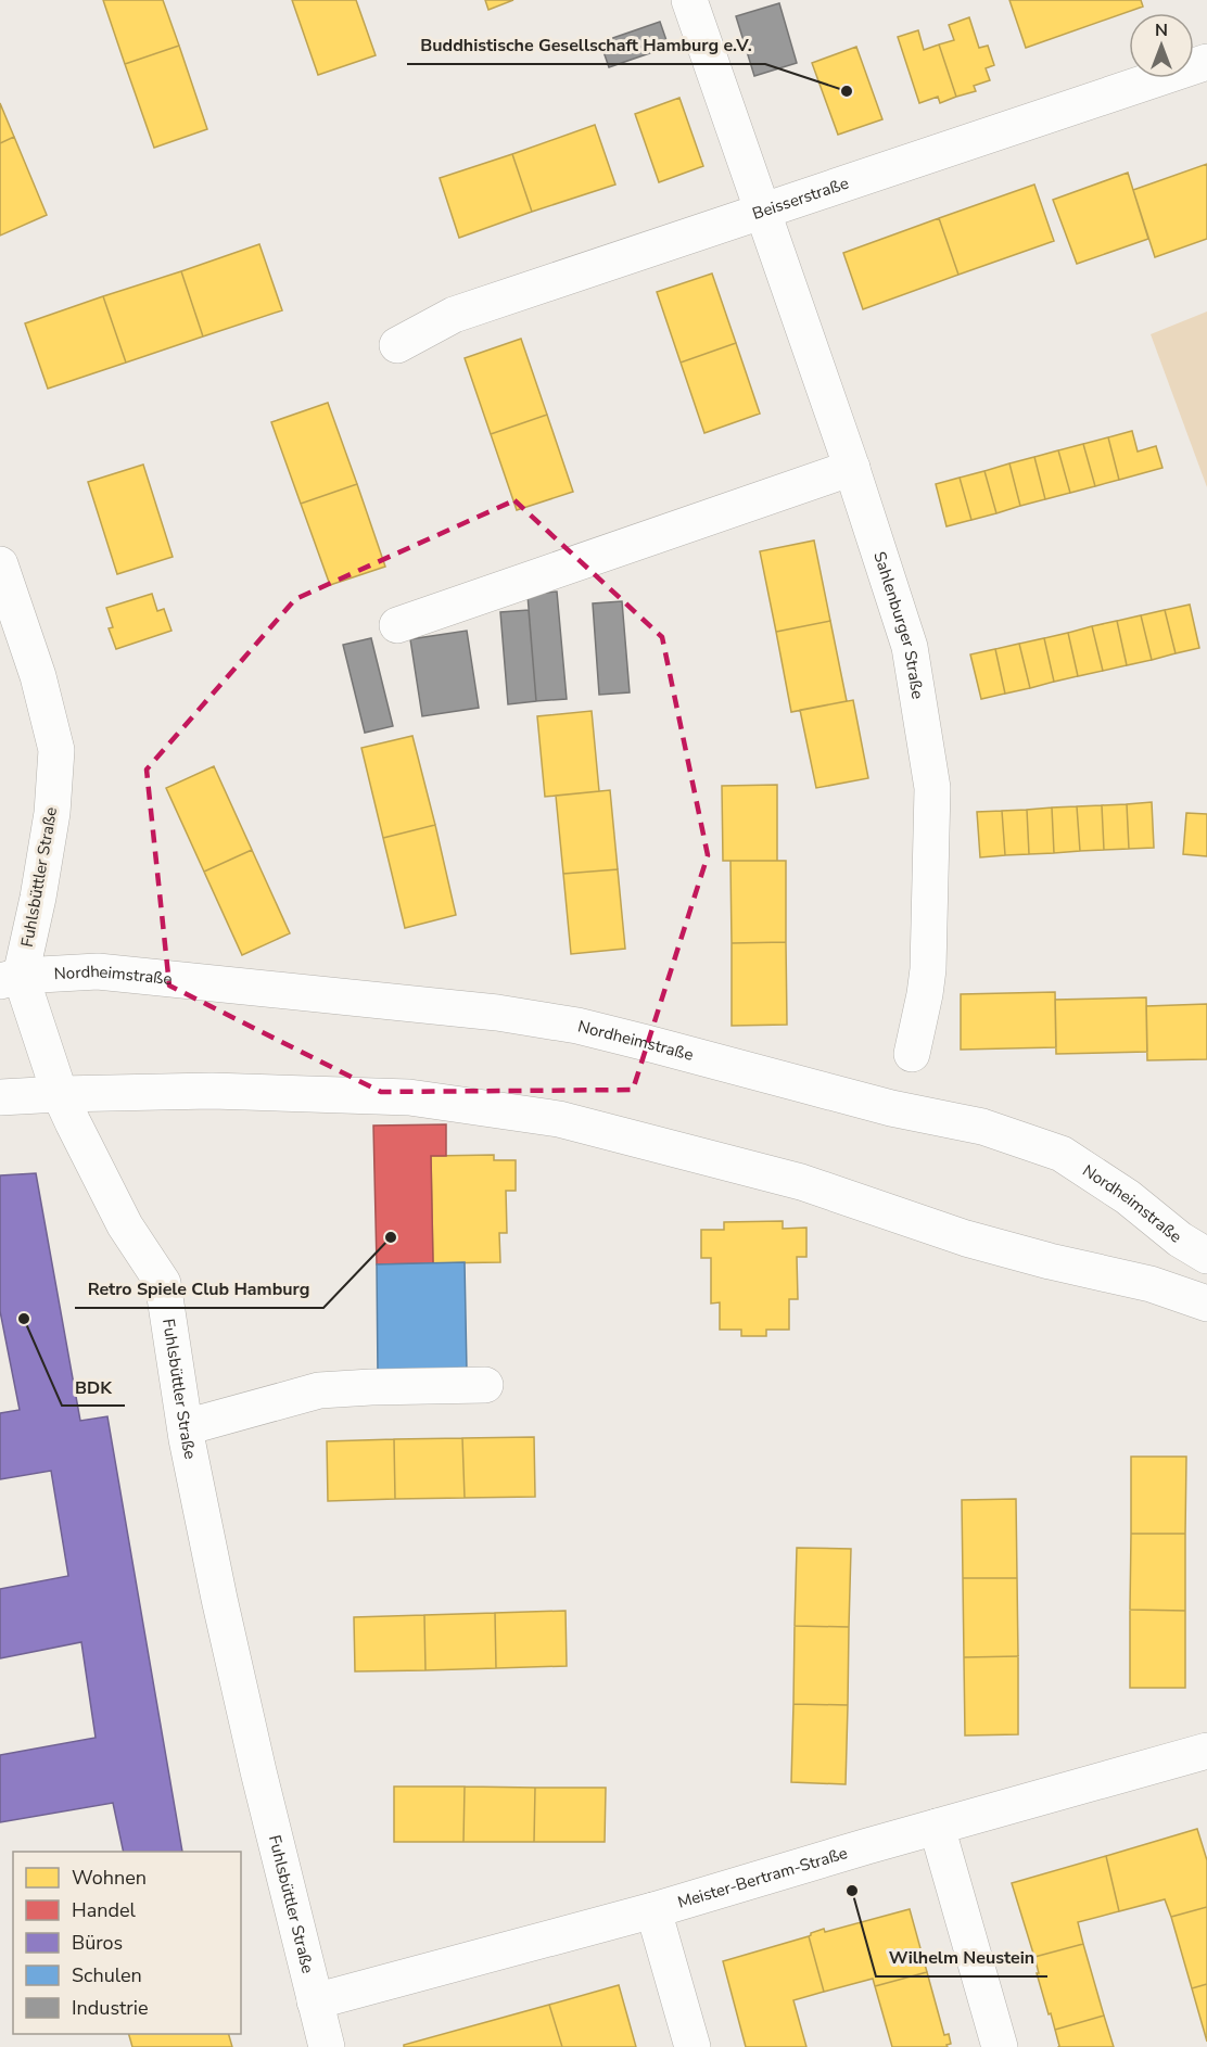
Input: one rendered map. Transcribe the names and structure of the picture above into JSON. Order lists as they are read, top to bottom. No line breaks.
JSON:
{"streets":{"main road":["Beisserstraße","Sahlenburger Straße","Fuhlsbüttler Straße","Nordheimstraße","Meister-Bertram-Straße"]},"crossings":[["Beisserstraße","Sahlenburger Straße"],["Fuhlsbüttler Straße","Nordheimstraße"],["Fuhlsbüttler Straße","Meister-Bertram-Straße"]],"places":["Buddhistische Gesellschaft Hamburg e.V.","Retro Spiele Club Hamburg","BDK","Wilhelm Neustein"],"legend":["Wohnen","Handel","Büros","Schulen","Industrie"],"north":"top"}
